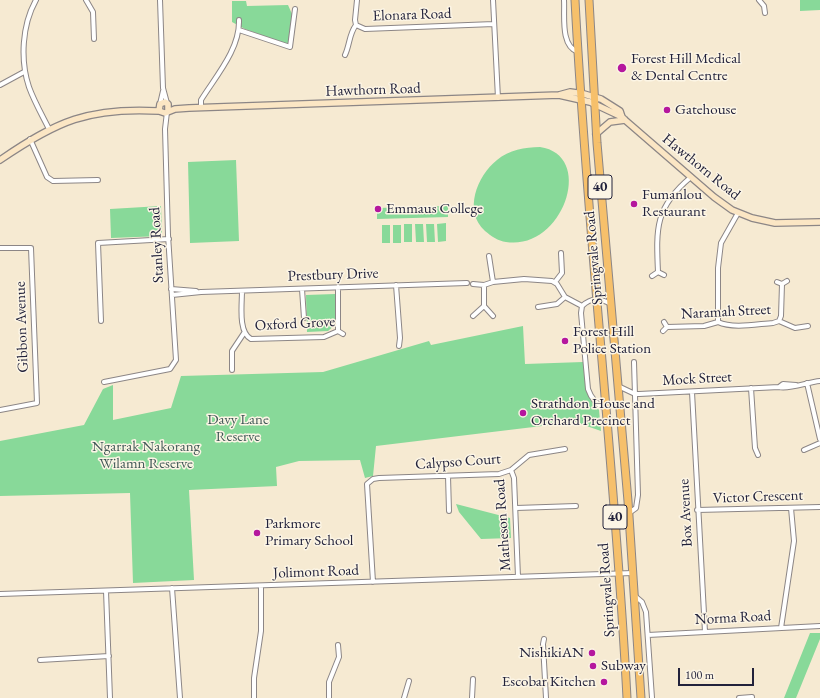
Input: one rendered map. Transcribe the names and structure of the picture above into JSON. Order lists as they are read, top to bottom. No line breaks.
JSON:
{"streets":{"highway":["40","Springvale Road"],"main road":["Hawthorn Road"],"street":["Elonara Road","Stanley Road","Prestbury Drive","Naramah Street","Oxford Grove","Gibbon Avenue","Mock Street","Calypso Court","Victor Crescent","Box Avenue","Matheson Road","Jolimont Road","Norma Road"]},"crossings":[["Hawthorn Road","Stanley Road"],["Hawthorn Road","Springvale Road"],["Stanley Road","Prestbury Drive"],["Springvale Road","Mock Street"],["Springvale Road","Jolimont Road"],["Springvale Road","Norma Road"],["Prestbury Drive","Oxford Grove"],["Mock Street","Box Avenue"],["Calypso Court","Matheson Road"],["Calypso Court","Jolimont Road"],["Victor Crescent","Box Avenue"],["Box Avenue","Norma Road"],["Matheson Road","Jolimont Road"]],"parks":["Davy Lane Reserve","Ngarrak Nakorang Wilamn Reserve"],"places":["Forest Hill Medical & Dental Centre","Gatehouse","Fumanlou Restaurant","Emmaus College","Forest Hill Police Station","Strathdon House and Orchard Precinct","Parkmore Primary School","NishikiAN","Subway","Escobar Kitchen"],"scale_bar":"100 m"}
